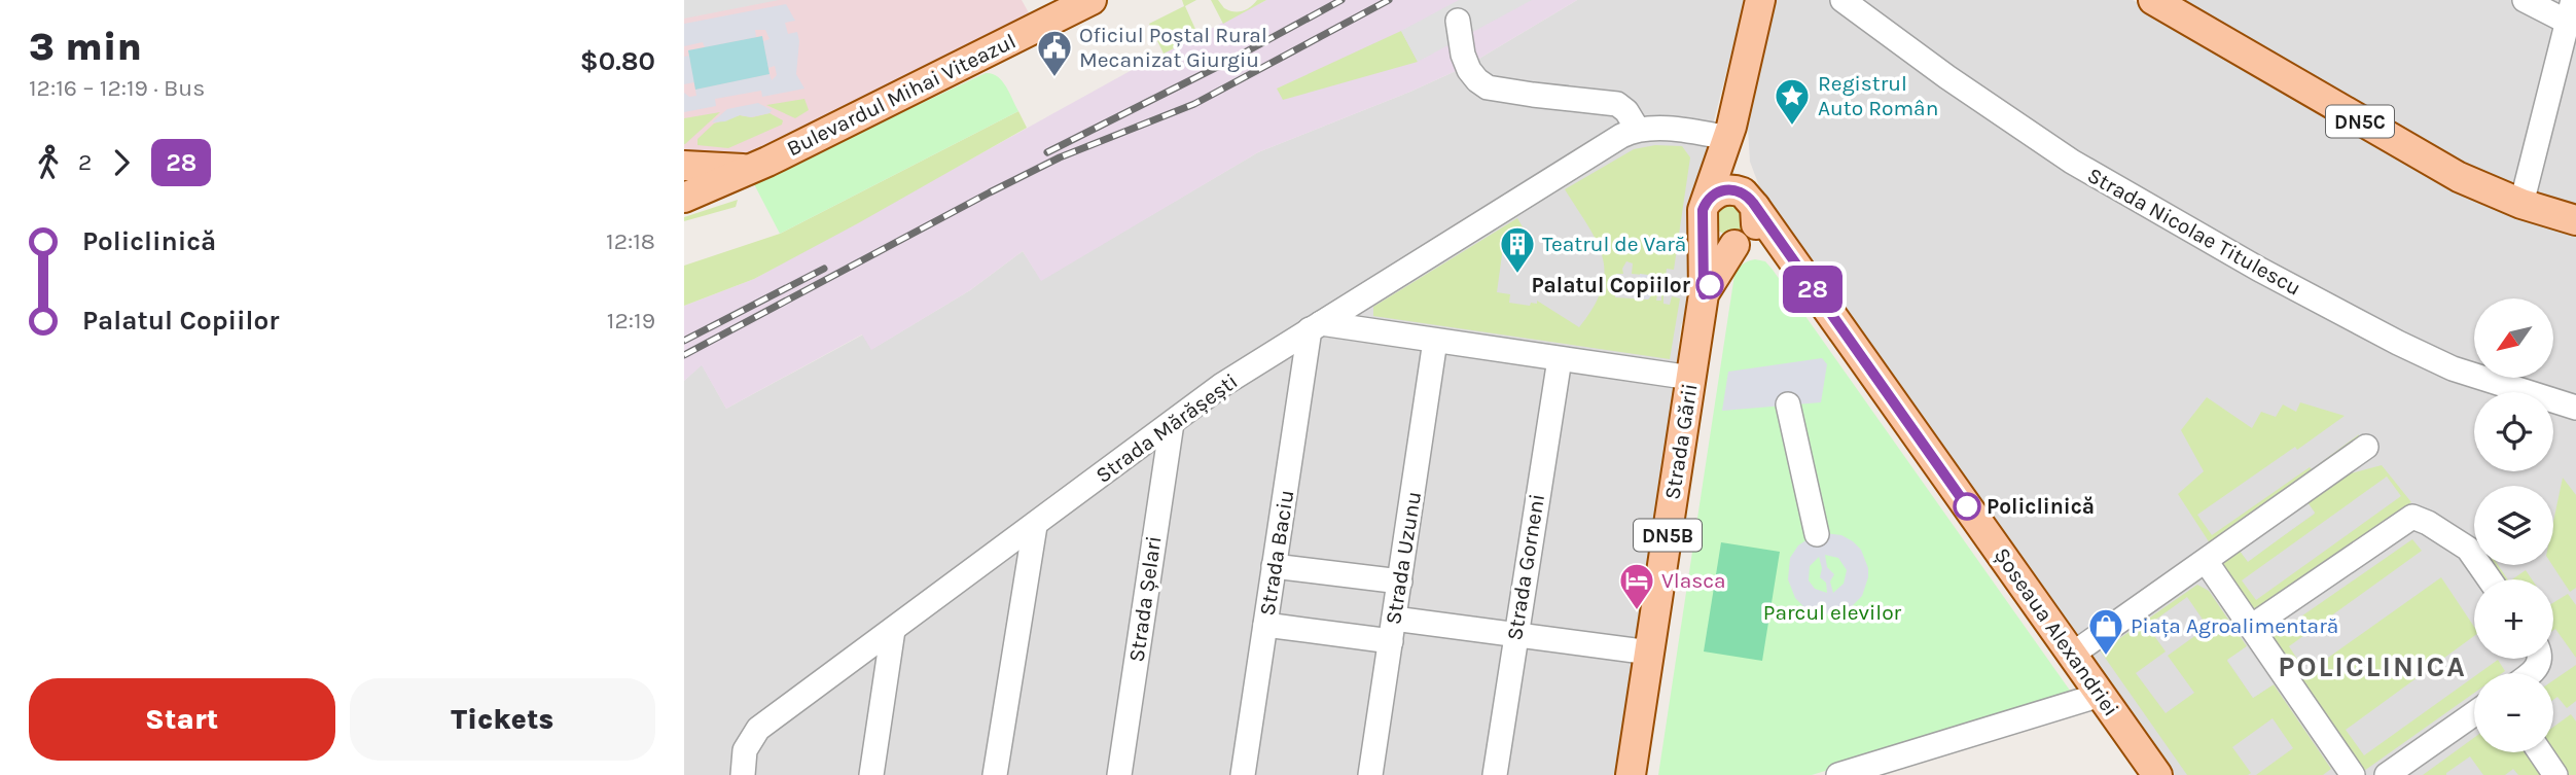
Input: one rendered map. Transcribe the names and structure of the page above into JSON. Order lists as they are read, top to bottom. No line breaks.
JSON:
{"streets":{"main road":["Bulevardul Mihai Viteazul","DN5C","Strada Gării","DN5B","Șoseaua Alexandriei"],"street":["Strada Nicolae Titulescu","Strada Mărășești","Strada Baciu","Strada Uzunu","Strada Gorneni","Strada Șelari"]},"crossings":[["Strada Mărășești","DN5B"],["Strada Mărășești","Strada Baciu"],["Strada Mărășești","Strada Șelari"],["Strada Gării","DN5B"],["Strada Gării","Șoseaua Alexandriei"],["DN5B","Șoseaua Alexandriei"]],"districts":["POLICLINICA"],"parks":["Parcul elevilor"],"places":{"public building":["Oficiul Poștal Rural Mecanizat Giurgiu"],"place":["Registrul Auto Român"],"building":["Teatrul de Vară"],"other":["Palatul Copiilor","Policlinică"],"hotel":["Vlasca"],"shop":["Piața Agroalimentară"]},"lines":["bus line 28"],"north":"bottom left","page":{"heading":["3 min","12:16 – 12:19 · Bus","$0.80"],"on_map":"28","legs":["2","28"],"list":[{"name":"Policlinică","value":"12:18"},{"name":"Palatul Copiilor","value":"12:19"}],"map_buttons":["+","−"],"buttons":["Start","Tickets"]}}
